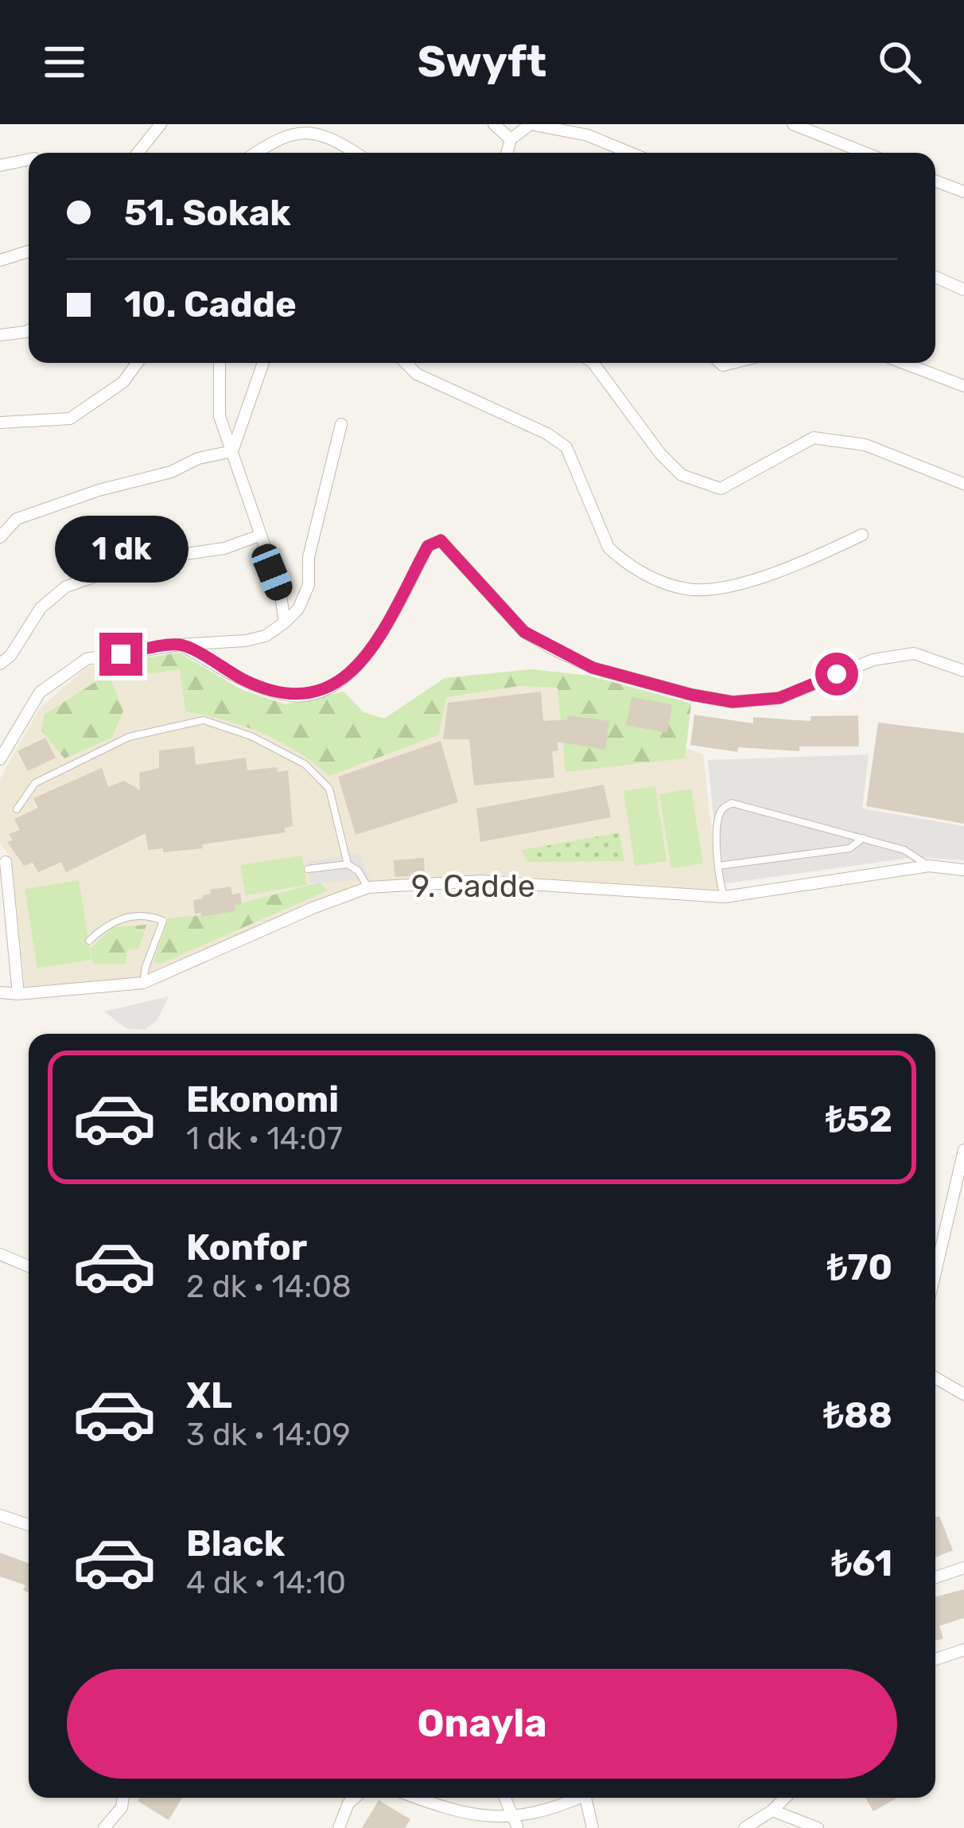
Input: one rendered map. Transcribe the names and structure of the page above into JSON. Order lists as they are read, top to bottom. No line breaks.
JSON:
{"streets":{"street":["9. Cadde"]},"page":{"header":"Swyft","banner":["51. Sokak","10. Cadde"],"bubble":"1 dk","list":[{"name":"Ekonomi","note":"1 dk · 14:07","value":"₺52"},{"name":"Konfor","note":"2 dk · 14:08","value":"₺70"},{"name":"XL","note":"3 dk · 14:09","value":"₺88"},{"name":"Black","note":"4 dk · 14:10","value":"₺61"}],"buttons":"Onayla"}}
